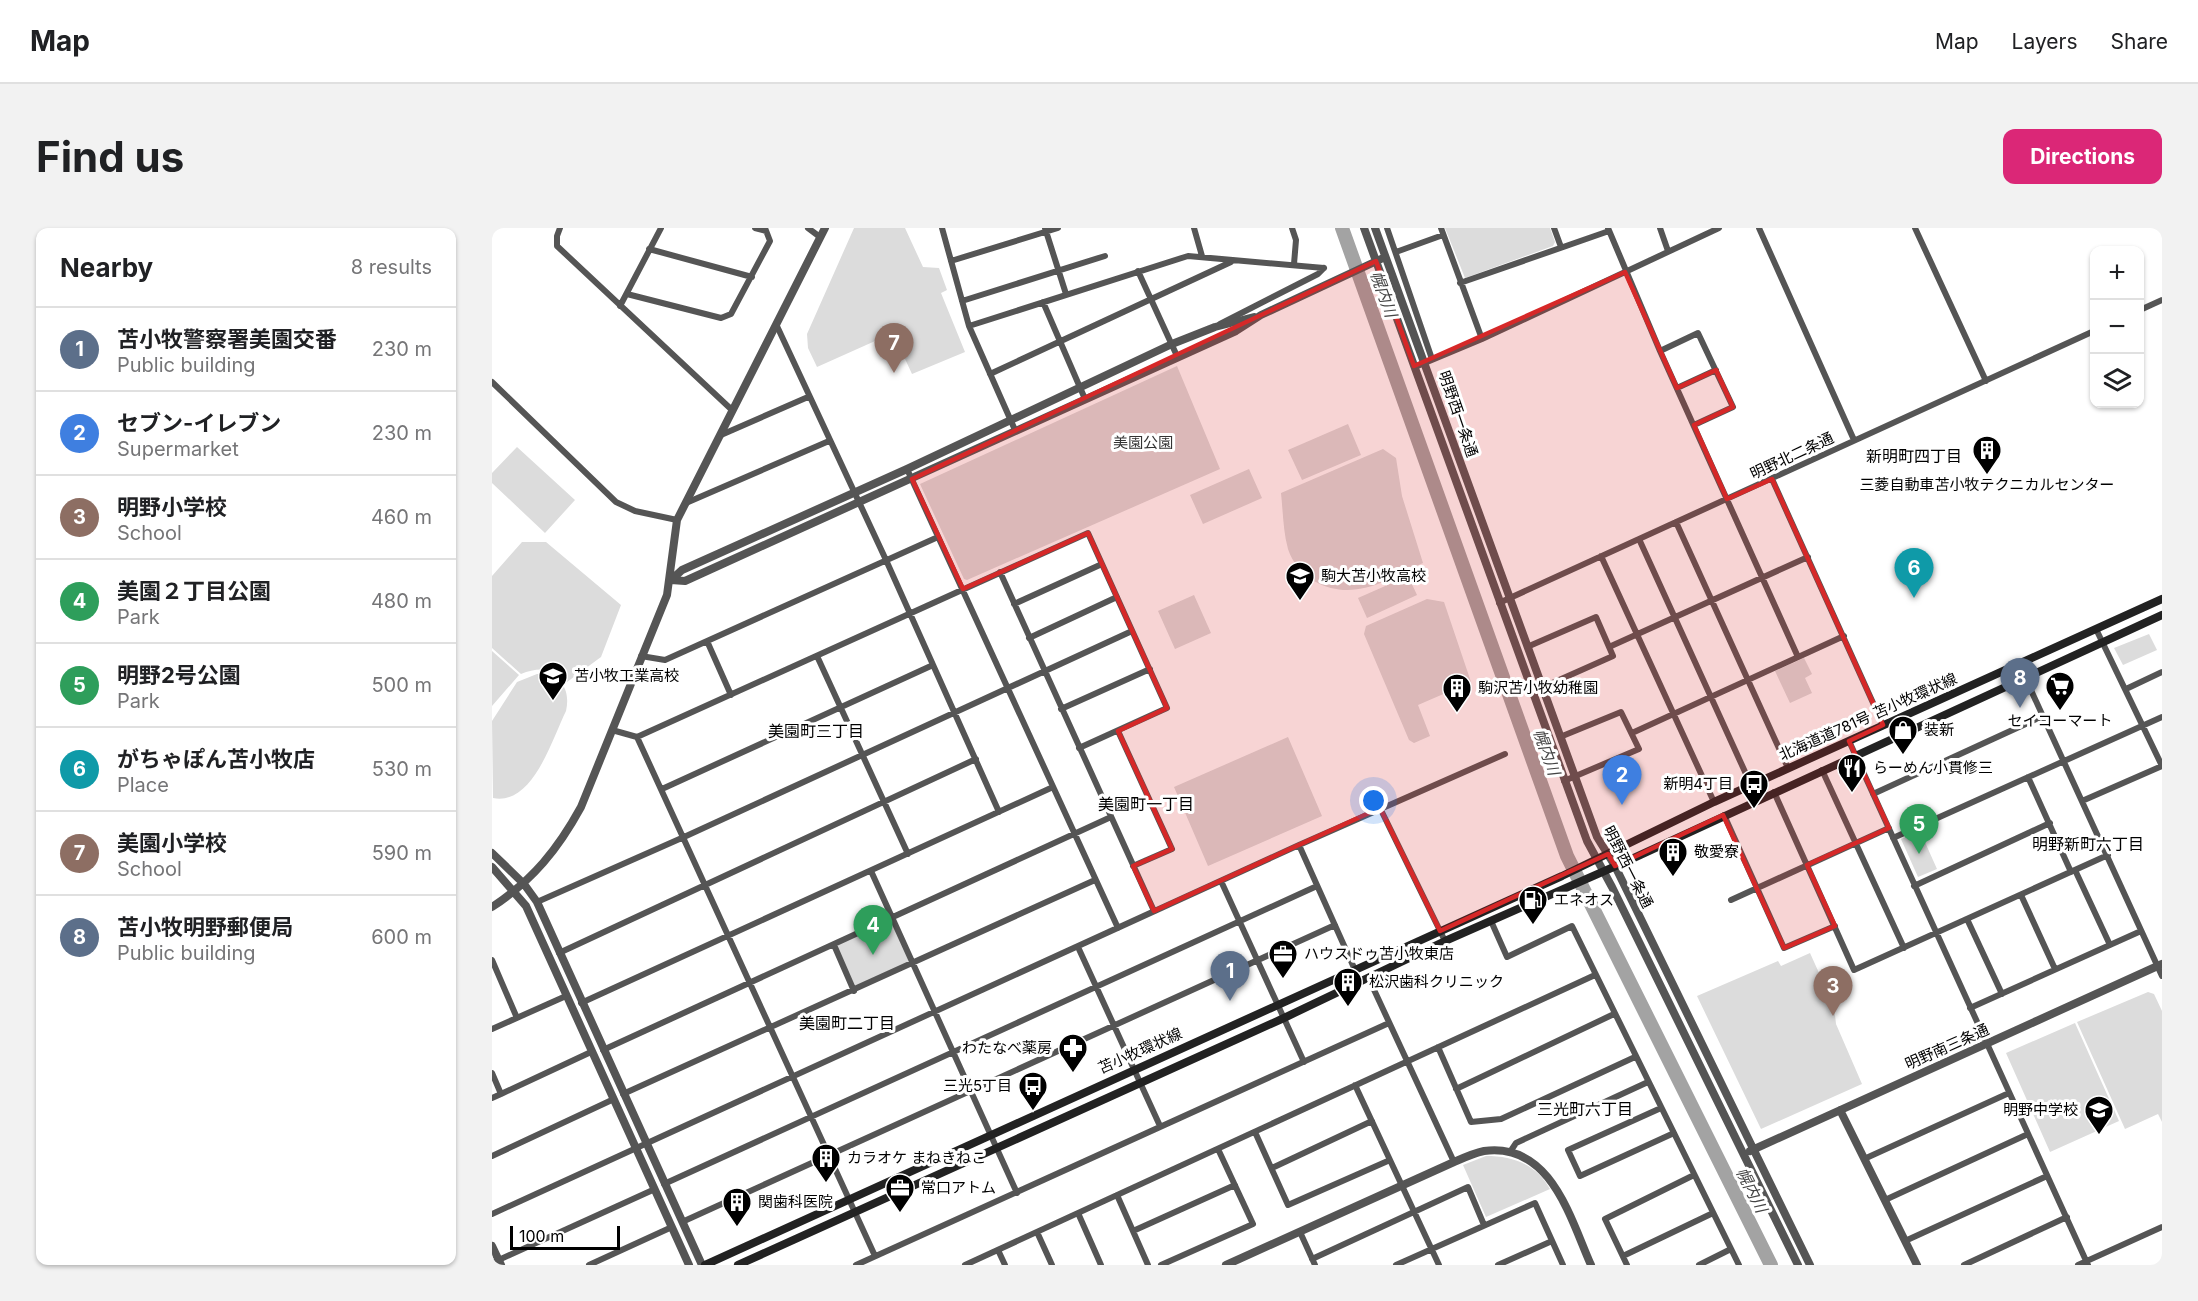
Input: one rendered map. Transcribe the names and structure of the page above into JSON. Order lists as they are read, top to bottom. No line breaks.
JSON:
{"streets":{"main road":["北海道道781号 苫小牧環状線","苫小牧環状線"],"street":["明野西一条通","明野北二条通","明野南三条通"]},"crossings":[["明野西一条通","明野北二条通"],["明野西一条通","北海道道781号 苫小牧環状線"],["明野西一条通","明野南三条通"],["北海道道781号 苫小牧環状線","苫小牧環状線"]],"districts":["新明町四丁目","美園町三丁目","美園町一丁目","明野新町六丁目","美園町二丁目","三光町六丁目"],"water":["幌内川"],"parks":["美園公園"],"places":{"building":["三菱自動車苫小牧テクニカルセンター","駒沢苫小牧幼稚園","敬愛寮","松沢歯科クリニック","カラオケ まねきねこ","関歯科医院"],"school or university":["駒大苫小牧高校","苫小牧工業高校","明野中学校"],"supermarket":["セイコーマート"],"shop":["装新"],"restaurant":["らーめん小貫修三"],"bus stop":["新明4丁目","三光5丁目"],"fuel station":["エネオス"],"office":["ハウスドゥ苫小牧東店","常口アトム"],"pharmacy":["わたなべ薬房"]},"scale_bar":"100 m","page":{"header":"Map","nav":["Map","Layers","Share"],"buttons":"Directions","title":"Find us","heading":["Nearby","8 results"],"map_buttons":["+","−"],"list":[{"mark":"1","name":"苫小牧警察署美園交番","note":"Public building","value":"230 m"},{"mark":"2","name":"セブン-イレブン","note":"Supermarket","value":"230 m"},{"mark":"3","name":"明野小学校","note":"School","value":"460 m"},{"mark":"4","name":"美園２丁目公園","note":"Park","value":"480 m"},{"mark":"5","name":"明野2号公園","note":"Park","value":"500 m"},{"mark":"6","name":"がちゃぽん苫小牧店","note":"Place","value":"530 m"},{"mark":"7","name":"美園小学校","note":"School","value":"590 m"},{"mark":"8","name":"苫小牧明野郵便局","note":"Public building","value":"600 m"}],"pins":["7","6","8","2","5","4","1","3"],"scale":"100 m"}}
